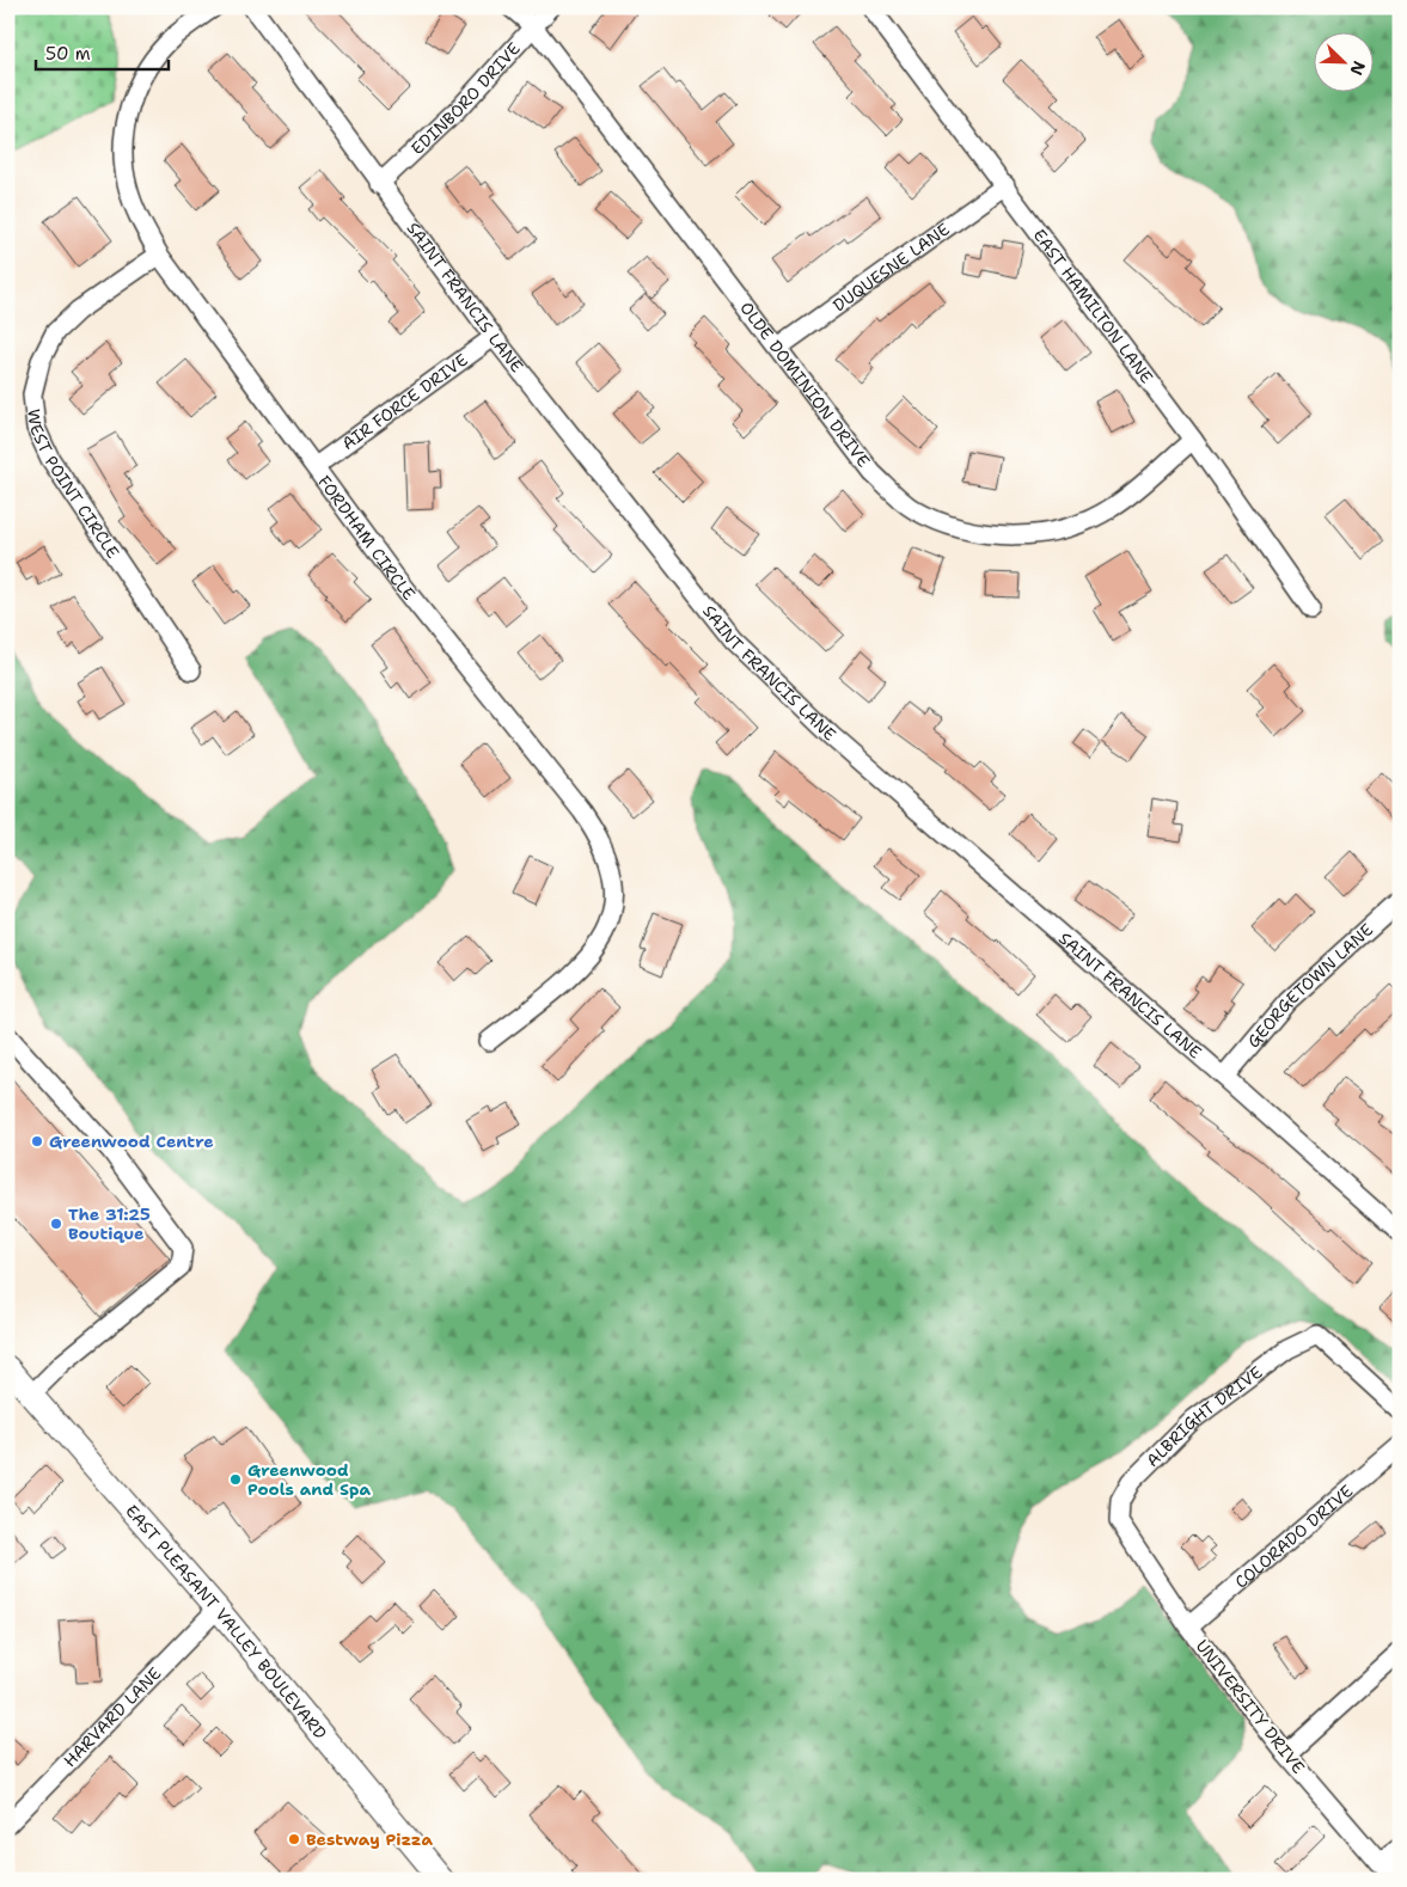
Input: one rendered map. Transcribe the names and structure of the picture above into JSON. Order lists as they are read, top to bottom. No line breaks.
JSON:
{"streets":{"main road":["EAST PLEASANT VALLEY BOULEVARD"],"street":["EDINBORO DRIVE","DUQUESNE LANE","SAINT FRANCIS LANE","EAST HAMILTON LANE","OLDE DOMINION DRIVE","AIR FORCE DRIVE","WEST POINT CIRCLE","FORDHAM CIRCLE","GEORGETOWN LANE","ALBRIGHT DRIVE","COLORADO DRIVE","UNIVERSITY DRIVE","HARVARD LANE"]},"crossings":[["EDINBORO DRIVE","SAINT FRANCIS LANE"],["EDINBORO DRIVE","OLDE DOMINION DRIVE"],["DUQUESNE LANE","EAST HAMILTON LANE"],["DUQUESNE LANE","OLDE DOMINION DRIVE"],["SAINT FRANCIS LANE","AIR FORCE DRIVE"],["SAINT FRANCIS LANE","GEORGETOWN LANE"],["EAST HAMILTON LANE","OLDE DOMINION DRIVE"],["AIR FORCE DRIVE","FORDHAM CIRCLE"],["WEST POINT CIRCLE","FORDHAM CIRCLE"],["ALBRIGHT DRIVE","UNIVERSITY DRIVE"],["COLORADO DRIVE","UNIVERSITY DRIVE"],["EAST PLEASANT VALLEY BOULEVARD","HARVARD LANE"]],"places":["Greenwood Centre","The 31:25 Boutique","Greenwood Pools and Spa","Bestway Pizza"],"scale_bar":"50 m","north":"bottom right"}
